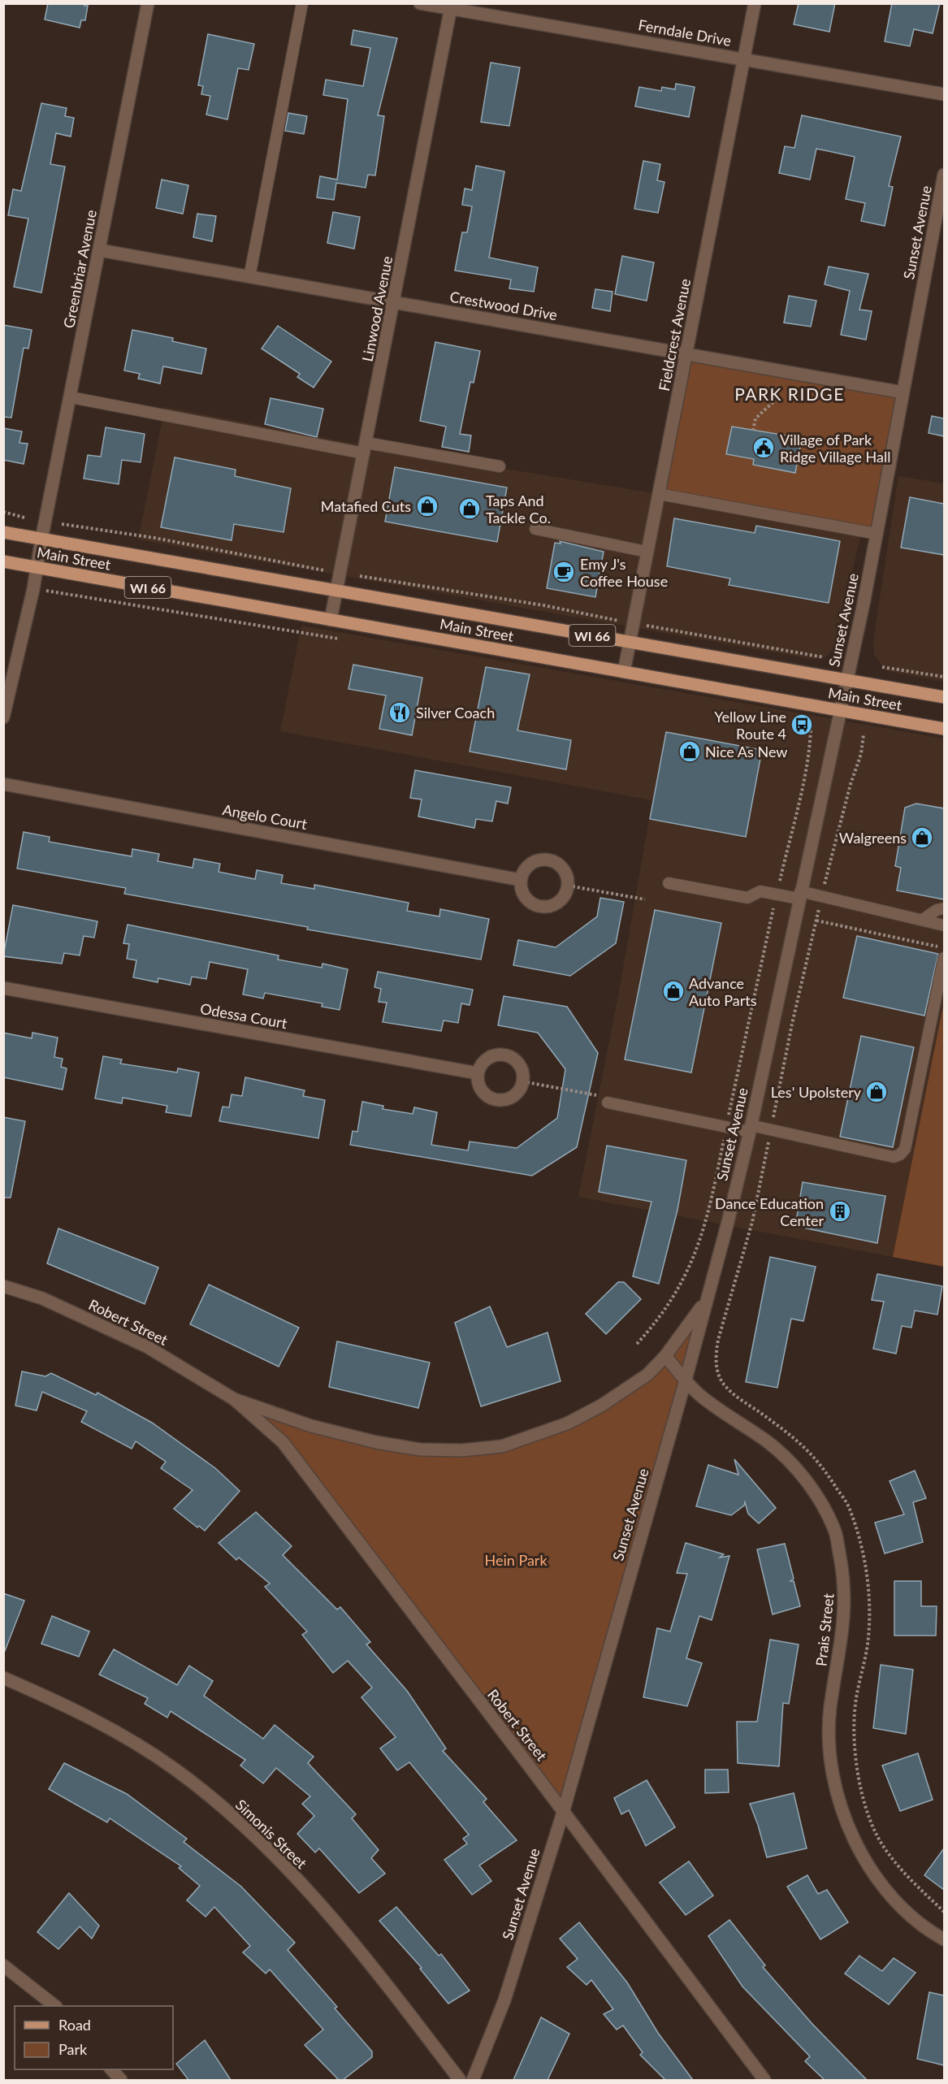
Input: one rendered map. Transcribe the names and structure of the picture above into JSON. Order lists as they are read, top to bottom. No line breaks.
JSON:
{"streets":{"main road":["Main Street","WI 66"],"street":["Ferndale Drive","Sunset Avenue","Greenbriar Avenue","Crestwood Drive","Linwood Avenue","Fieldcrest Avenue","Angelo Court","Odessa Court","Robert Street","Prais Street","Simonis Street"]},"crossings":[["Ferndale Drive","Linwood Avenue"],["Ferndale Drive","Fieldcrest Avenue"],["Sunset Avenue","Crestwood Drive"],["Sunset Avenue","Main Street"],["Sunset Avenue","Robert Street"],["Sunset Avenue","Prais Street"],["Greenbriar Avenue","Crestwood Drive"],["Greenbriar Avenue","Main Street"],["Crestwood Drive","Linwood Avenue"],["Crestwood Drive","Fieldcrest Avenue"],["Linwood Avenue","Main Street"],["Fieldcrest Avenue","Main Street"],["Robert Street","Prais Street"]],"districts":["PARK RIDGE"],"parks":["Hein Park"],"places":{"public building":["Village of Park Ridge Village Hall"],"shop":["Matafied Cuts","Taps And Tackle Co.","Nice As New","Walgreens","Advance Auto Parts","Les' Upolstery"],"cafe":["Emy J's Coffee House"],"restaurant":["Silver Coach"],"bus stop":["Yellow Line Route 4"],"building":["Dance Education Center"]},"legend":["Road","Park"]}
